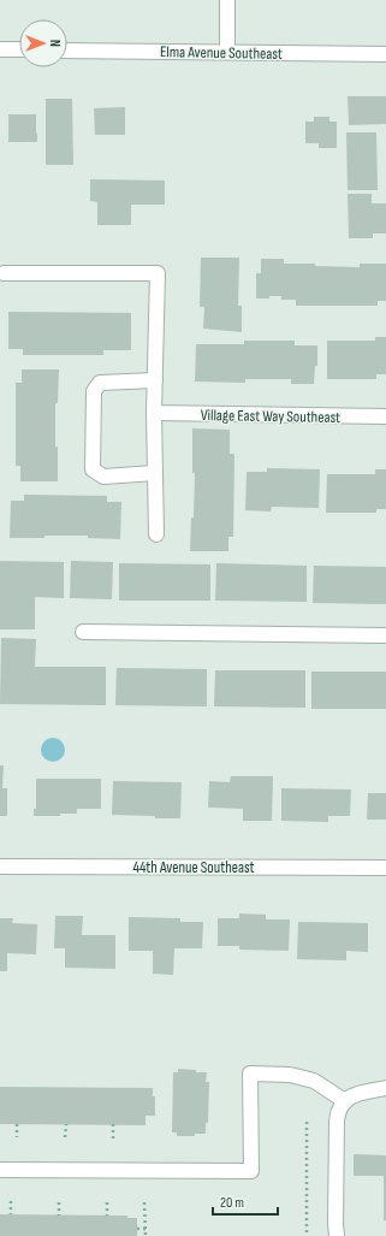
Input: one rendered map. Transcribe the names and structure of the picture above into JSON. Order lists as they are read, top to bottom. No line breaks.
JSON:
{"streets":{"street":["Elma Avenue Southeast","Village East Way Southeast","44th Avenue Southeast"]},"scale_bar":"20 m","north":"right"}
